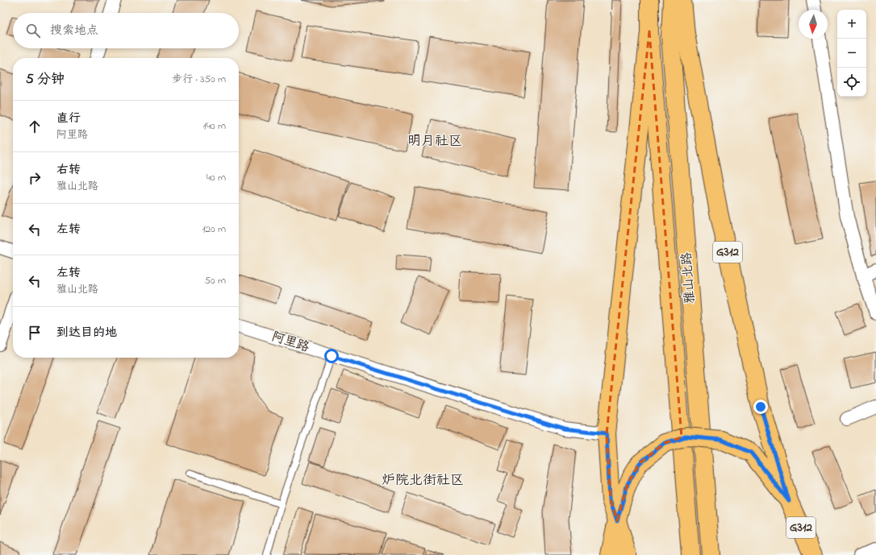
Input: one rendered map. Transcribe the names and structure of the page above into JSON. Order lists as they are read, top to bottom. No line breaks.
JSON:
{"streets":{"main road":["G312","雅山北路"],"street":["阿里路"]},"districts":["明月社区","炉院北街社区"],"north":"bottom","page":{"map_buttons":["+","−"],"search":"搜索地点","heading":["5 分钟","步行 · 350 m"],"list":[["直行","阿里路","140 m"],["右转","雅山北路","40 m"],["左转","120 m"],["左转","雅山北路","50 m"],"到达目的地"]}}
